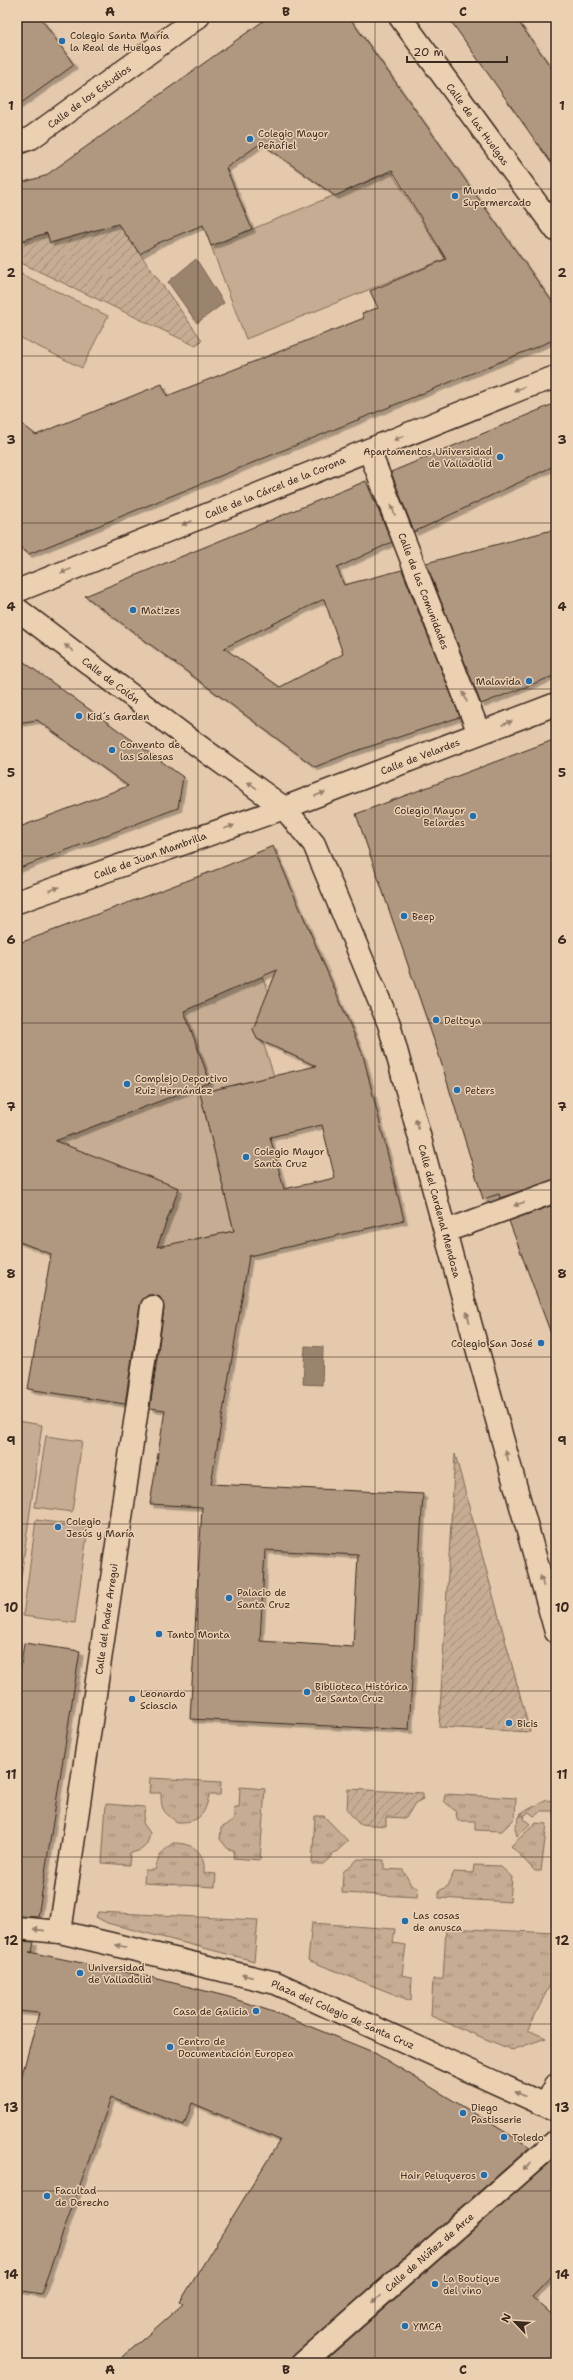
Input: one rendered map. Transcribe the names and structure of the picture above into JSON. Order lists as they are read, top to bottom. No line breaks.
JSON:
{"streets":{"street":["Calle de los Estudios","Calle de las Huelgas","Calle de la Cárcel de la Corona","Calle de las Comunidades","Calle de Colón","Calle de Velardes","Calle de Juan Mambrilla","Calle del Cardenal Mendoza","Calle del Padre Arregui","Plaza del Colegio de Santa Cruz","Calle de Núñez de Arce"]},"crossings":[["Calle de la Cárcel de la Corona","Calle de las Comunidades"],["Calle de las Comunidades","Calle de Velardes"],["Calle de Colón","Calle de Velardes"],["Calle de Colón","Calle de Juan Mambrilla"],["Calle de Colón","Calle del Cardenal Mendoza"],["Calle de Velardes","Calle de Juan Mambrilla"],["Calle de Velardes","Calle del Cardenal Mendoza"],["Calle de Juan Mambrilla","Calle del Cardenal Mendoza"],["Calle del Padre Arregui","Plaza del Colegio de Santa Cruz"]],"one_way":["Calle de la Cárcel de la Corona","Calle de las Comunidades","Calle de Colón","Calle de Velardes","Calle de Juan Mambrilla","Calle del Cardenal Mendoza","Plaza del Colegio de Santa Cruz","Calle de Núñez de Arce"],"places":["Colegio Santa María la Real de Huelgas","Colegio Mayor Peñafiel","Mundo Supermercado","Apartamentos Universidad de Valladolid","Mat!zes","Malavida","Kid´s Garden","Convento de las Salesas","Colegio Mayor Belardes","Beep","Deltoya","Complejo Deportivo Ruiz Hernández","Peters","Colegio Mayor Santa Cruz","Colegio San José","Colegio Jesús y María","Palacio de Santa Cruz","Tanto Monta","Biblioteca Histórica de Santa Cruz","Leonardo Sciascia","Bicis","Las cosas de anusca","Universidad de Valladolid","Casa de Galicia","Centro de Documentación Europea","Diego Pastisserie","Toledo","Hair Peluqueros","Facultad de Derecho","La Boutique del vino","YMCA"],"scale_bar":"20 m","north":"top left","grid":{"columns":["A","B","C"],"rows":["1","2","3","4","5","6","7","8","9","10","11","12","13","14"]}}
